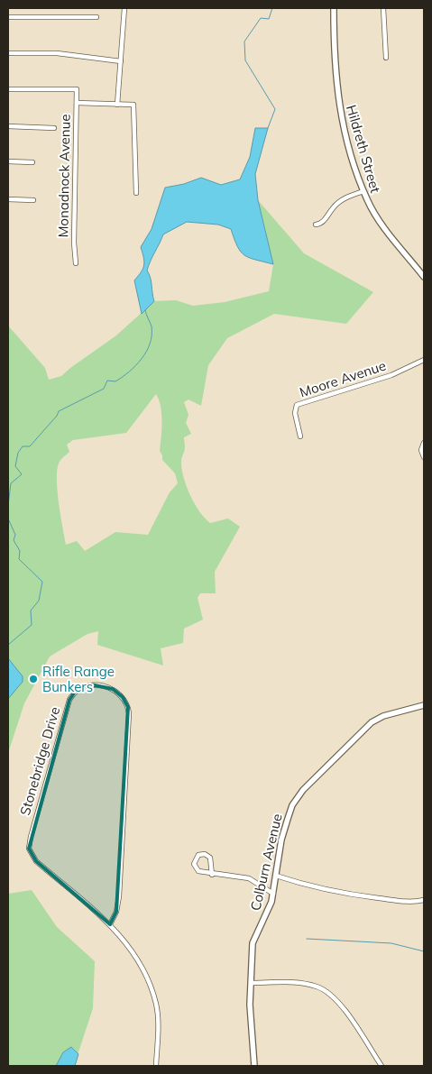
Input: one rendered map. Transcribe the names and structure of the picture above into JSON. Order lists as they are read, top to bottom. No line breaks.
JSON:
{"streets":{"street":["Hildreth Street","Monadnock Avenue","Moore Avenue","Stonebridge Drive","Colburn Avenue"]},"places":["Rifle Range Bunkers"]}
